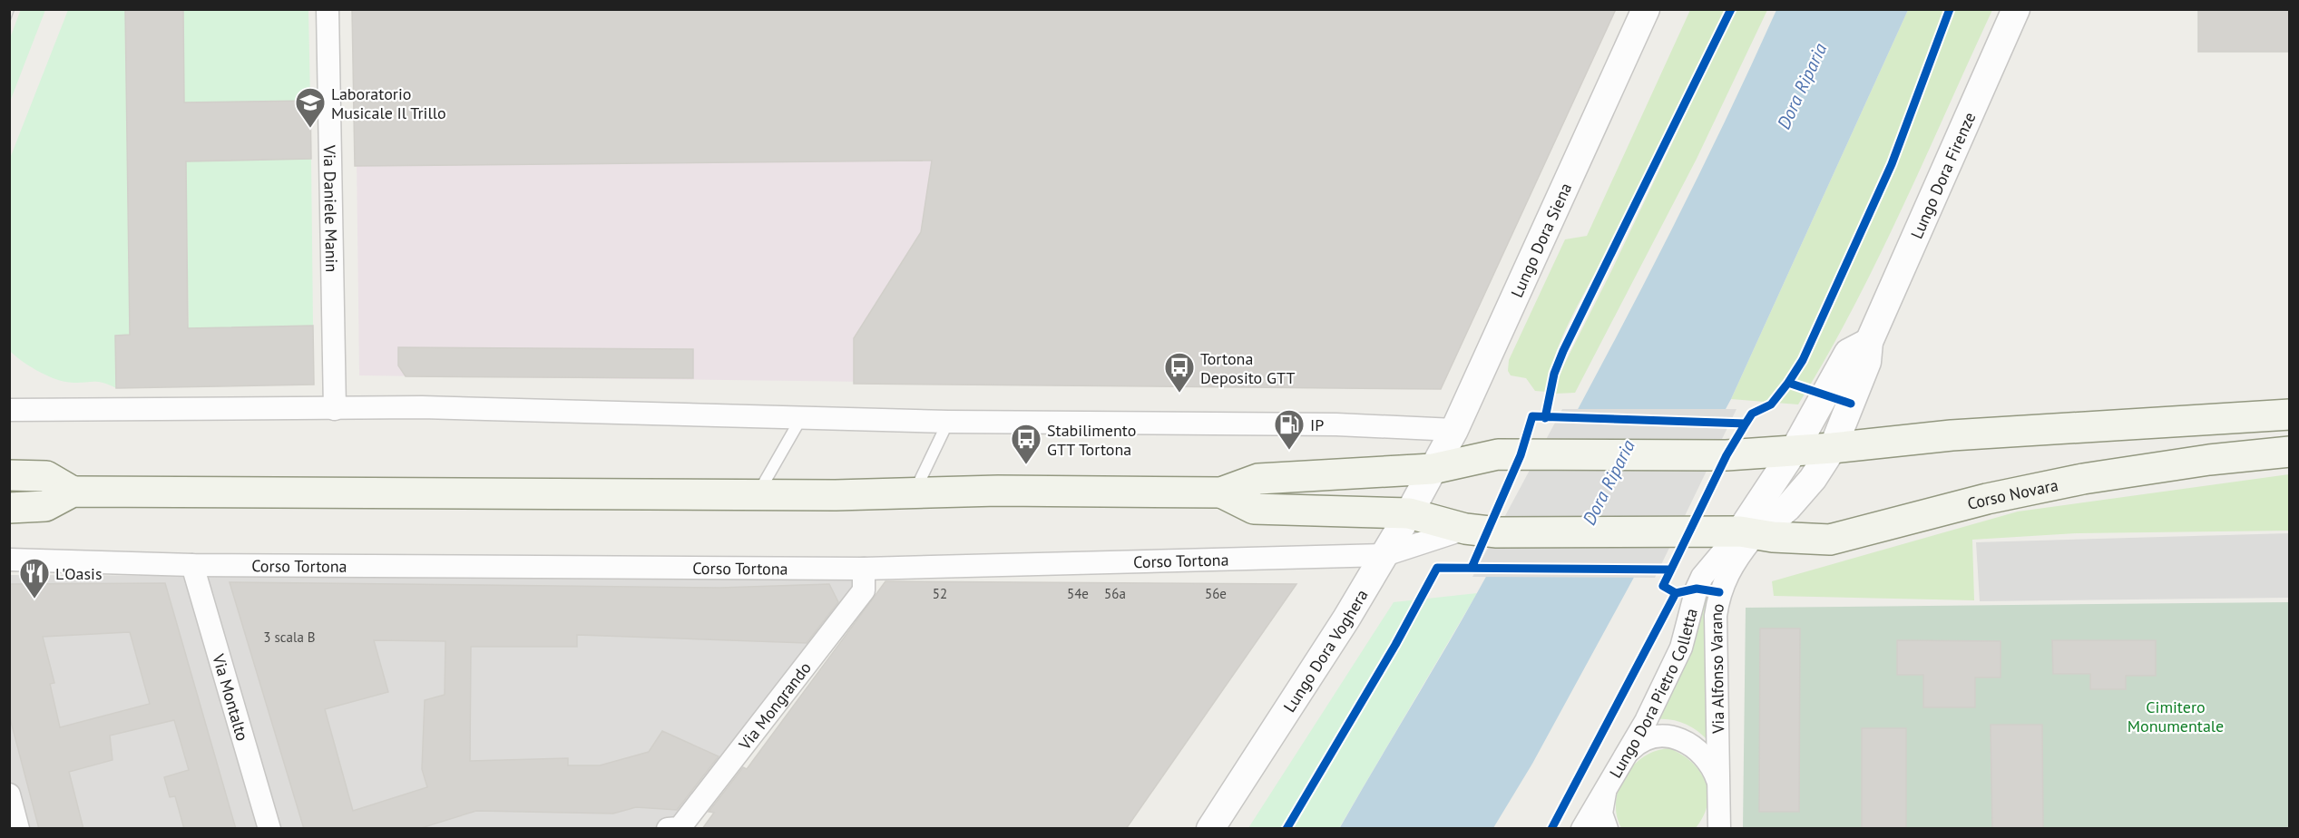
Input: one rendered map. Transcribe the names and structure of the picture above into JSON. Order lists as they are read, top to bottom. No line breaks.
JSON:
{"streets":{"main road":["Corso Novara","Corso Tortona"],"street":["Lungo Dora Firenze","Via Daniele Manin","Lungo Dora Siena","Lungo Dora Voghera","Via Alfonso Varano","Lungo Dora Pietro Colletta","Via Montalto","Via Mongrando"]},"crossings":[["Lungo Dora Firenze","Corso Novara"],["Lungo Dora Firenze","Corso Tortona"],["Lungo Dora Firenze","Via Alfonso Varano"],["Lungo Dora Firenze","Lungo Dora Pietro Colletta"],["Lungo Dora Siena","Corso Tortona"],["Lungo Dora Siena","Lungo Dora Voghera"],["Corso Novara","Corso Tortona"],["Corso Novara","Via Alfonso Varano"],["Corso Novara","Lungo Dora Pietro Colletta"],["Corso Tortona","Lungo Dora Voghera"],["Corso Tortona","Via Alfonso Varano"],["Corso Tortona","Lungo Dora Pietro Colletta"],["Corso Tortona","Via Montalto"],["Corso Tortona","Via Mongrando"],["Via Alfonso Varano","Lungo Dora Pietro Colletta"]],"water":["Dora Riparia"],"parks":["Cimitero Monumentale"],"places":{"school or university":["Laboratorio Musicale Il Trillo"],"bus stop":["Tortona Deposito GTT","Stabilimento GTT Tortona"],"fuel station":["IP"],"restaurant":["L'Oasis"]},"house_numbers":["52","54e","56a","56e","3 scala B"]}
